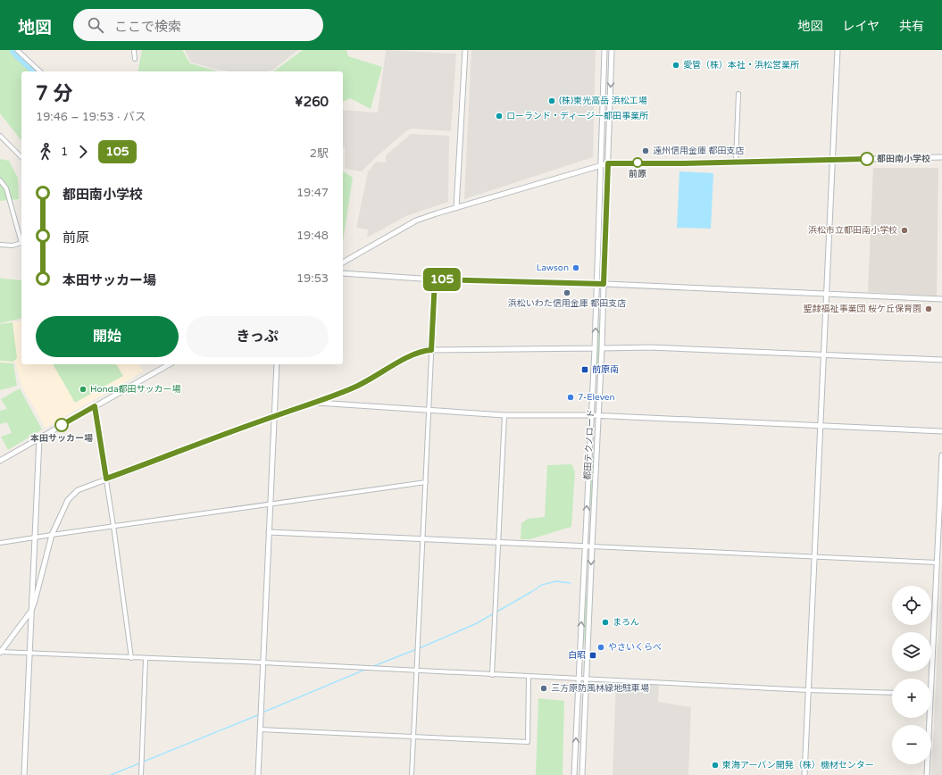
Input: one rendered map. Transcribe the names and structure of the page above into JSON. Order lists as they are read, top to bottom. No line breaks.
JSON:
{"streets":{"street":["都田テクノロード"]},"places":{"other":["愛管（株）本社・浜松営業所","(株)東光高岳 浜松工場","ローランド・ディージー都田事業所","遠州信用金庫 都田支店","都田南小学校","前原","浜松市立都田南小学校","Lawson","浜松いわた信用金庫 都田支店","聖隷福祉事業団 桜ケ丘保育園","Honda都田サッカー場","7-Eleven","本田サッカー場","まろん","やさいくらべ","三方原防風林緑地駐車場","東海アーバン開発（株）機材センター"],"transit":["前原南","白昭"]},"lines":["bus line 105"],"page":{"header":"地図","search":"ここで検索","nav":["地図","レイヤ","共有"],"on_map":"105","heading":["7 分","19:46 – 19:53 · バス","¥260"],"legs":["1","105","2駅"],"list":[{"name":"都田南小学校","value":"19:47"},{"name":"前原","value":"19:48"},{"name":"本田サッカー場","value":"19:53"}],"buttons":["開始","きっぷ"],"map_buttons":["+","−"]}}
